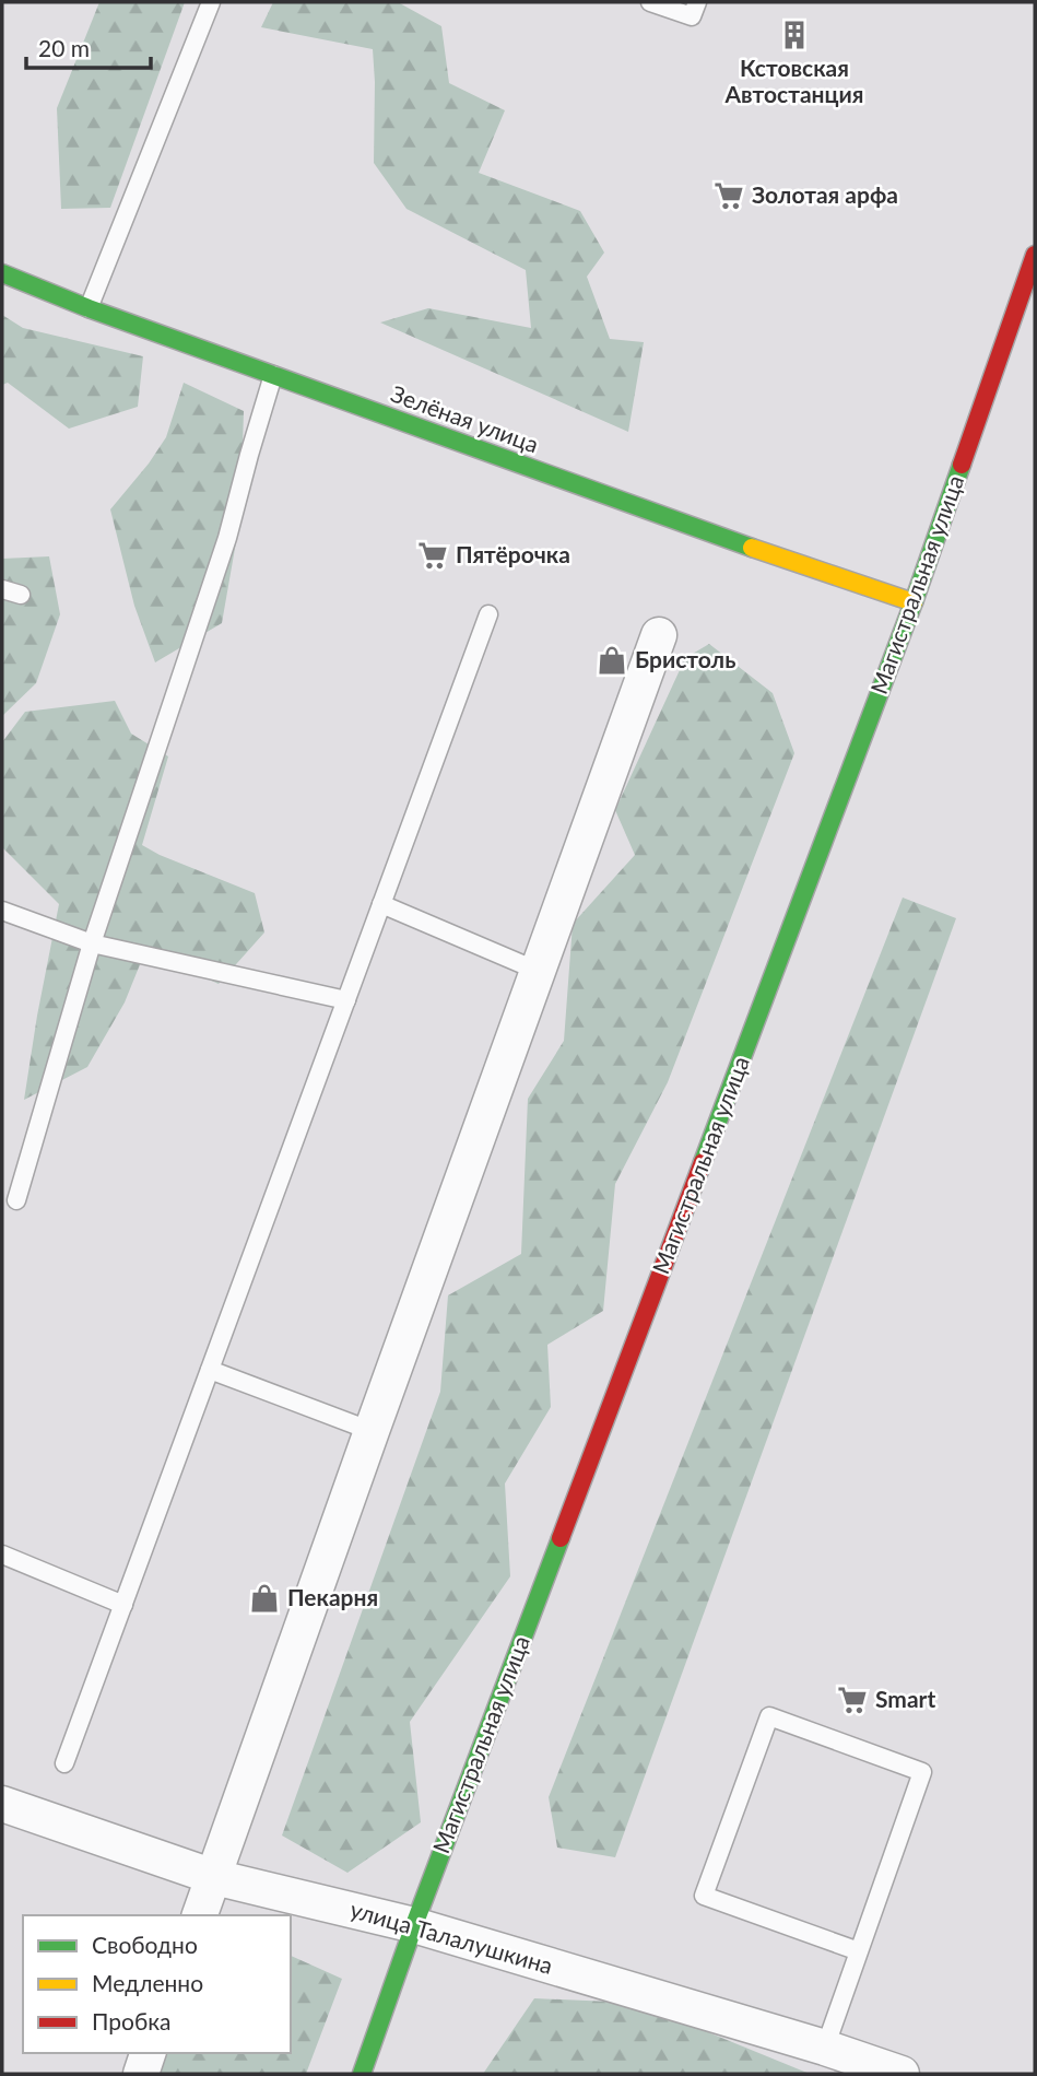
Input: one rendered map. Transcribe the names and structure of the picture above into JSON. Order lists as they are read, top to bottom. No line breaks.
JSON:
{"streets":{"main road":["Зелёная улица","Магистральная улица"],"street":["улица Талалушкина"]},"crossings":[["Зелёная улица","Магистральная улица"],["Магистральная улица","улица Талалушкина"]],"places":{"building":["Кстовская Автостанция"],"supermarket":["Золотая арфа","Пятёрочка","Smart"],"shop":["Бристоль","Пекарня"]},"legend":["Свободно","Медленно","Пробка"],"scale_bar":"20 m"}
